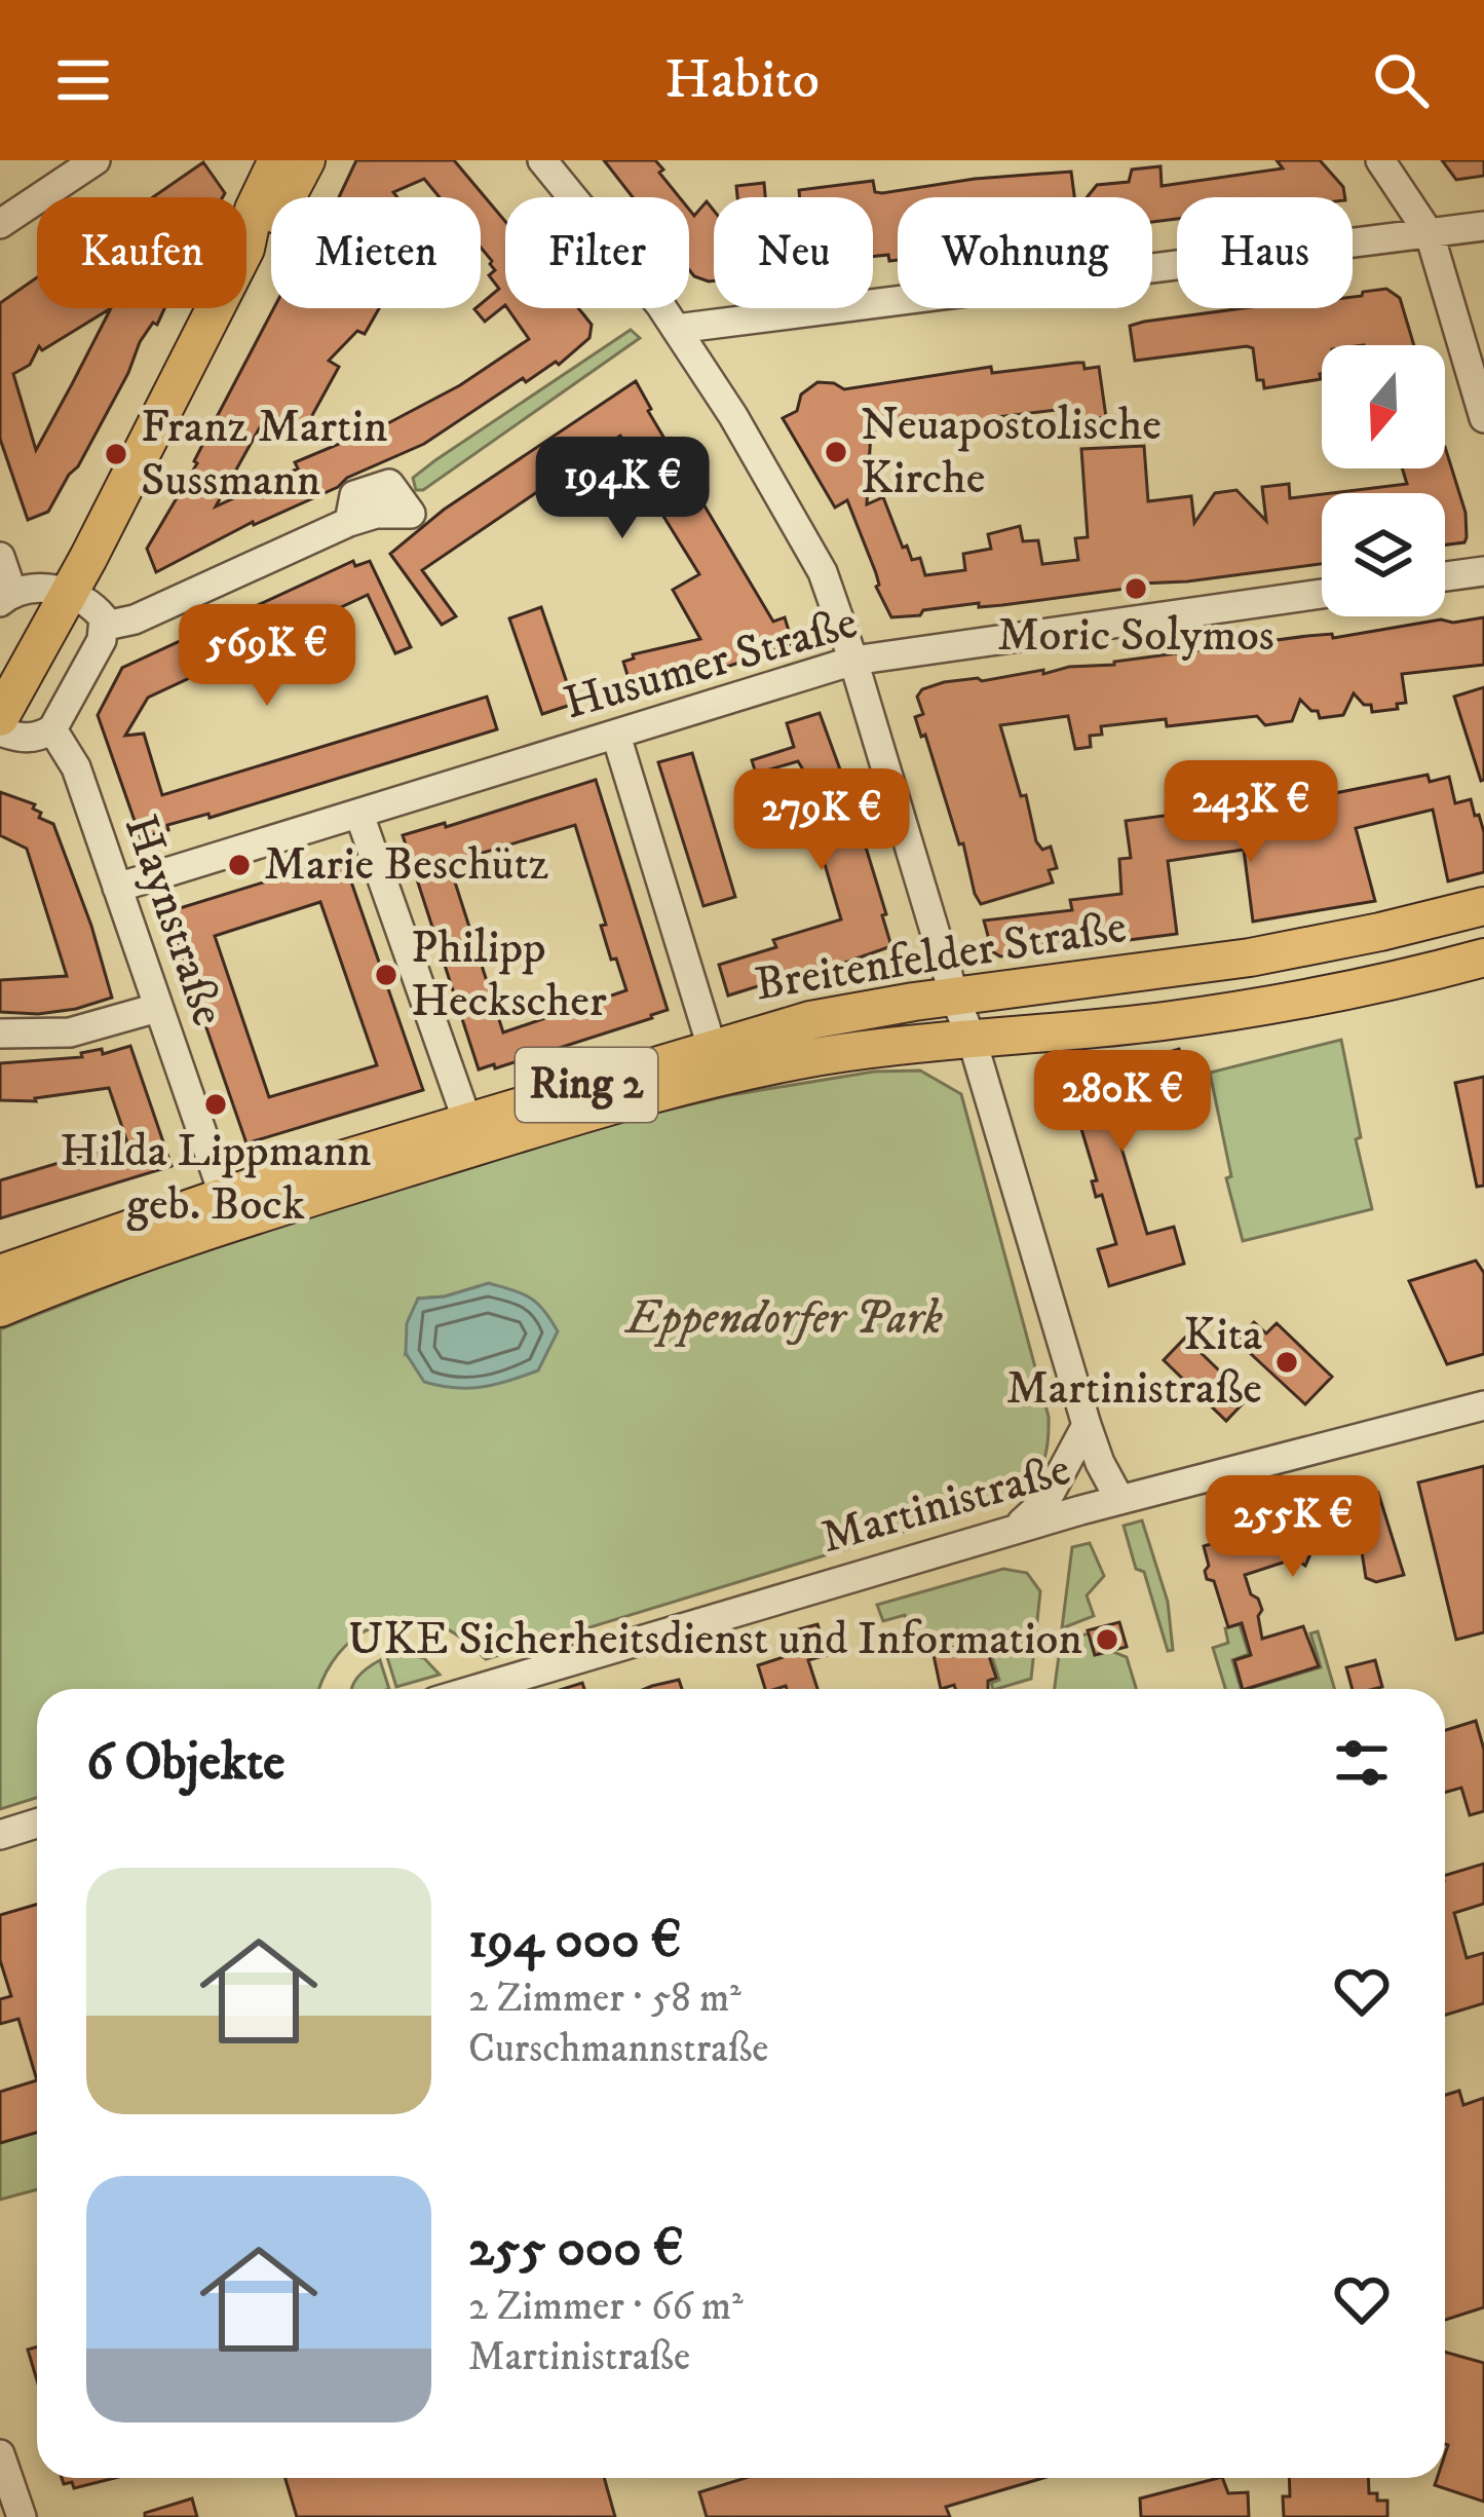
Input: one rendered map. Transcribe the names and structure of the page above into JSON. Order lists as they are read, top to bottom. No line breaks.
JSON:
{"streets":{"main road":["Breitenfelder Straße","Ring 2"],"street":["Husumer Straße","Haynstraße","Martinistraße"]},"crossings":[["Husumer Straße","Haynstraße"],["Haynstraße","Breitenfelder Straße"]],"parks":["Eppendorfer Park"],"places":["Neuapostolische Kirche","Franz Martin Sussmann","Moric Solymos","Marie Beschütz","Philipp Heckscher","Hilda Lippmann geb. Bock","Kita Martinistraße","UKE Sicherheitsdienst und Information"],"north":"bottom","page":{"header":"Habito","chip":["Kaufen","Mieten","Filter","Neu","Wohnung","Haus"],"price":["194K €","569K €","243K €","279K €","280K €","255K €"],"heading":"6 Objekte","list":[{"name":"194 000 €","note":"2 Zimmer · 58 m² · Curschmannstraße"},{"name":"255 000 €","note":"2 Zimmer · 66 m² · Martinistraße"}]}}
